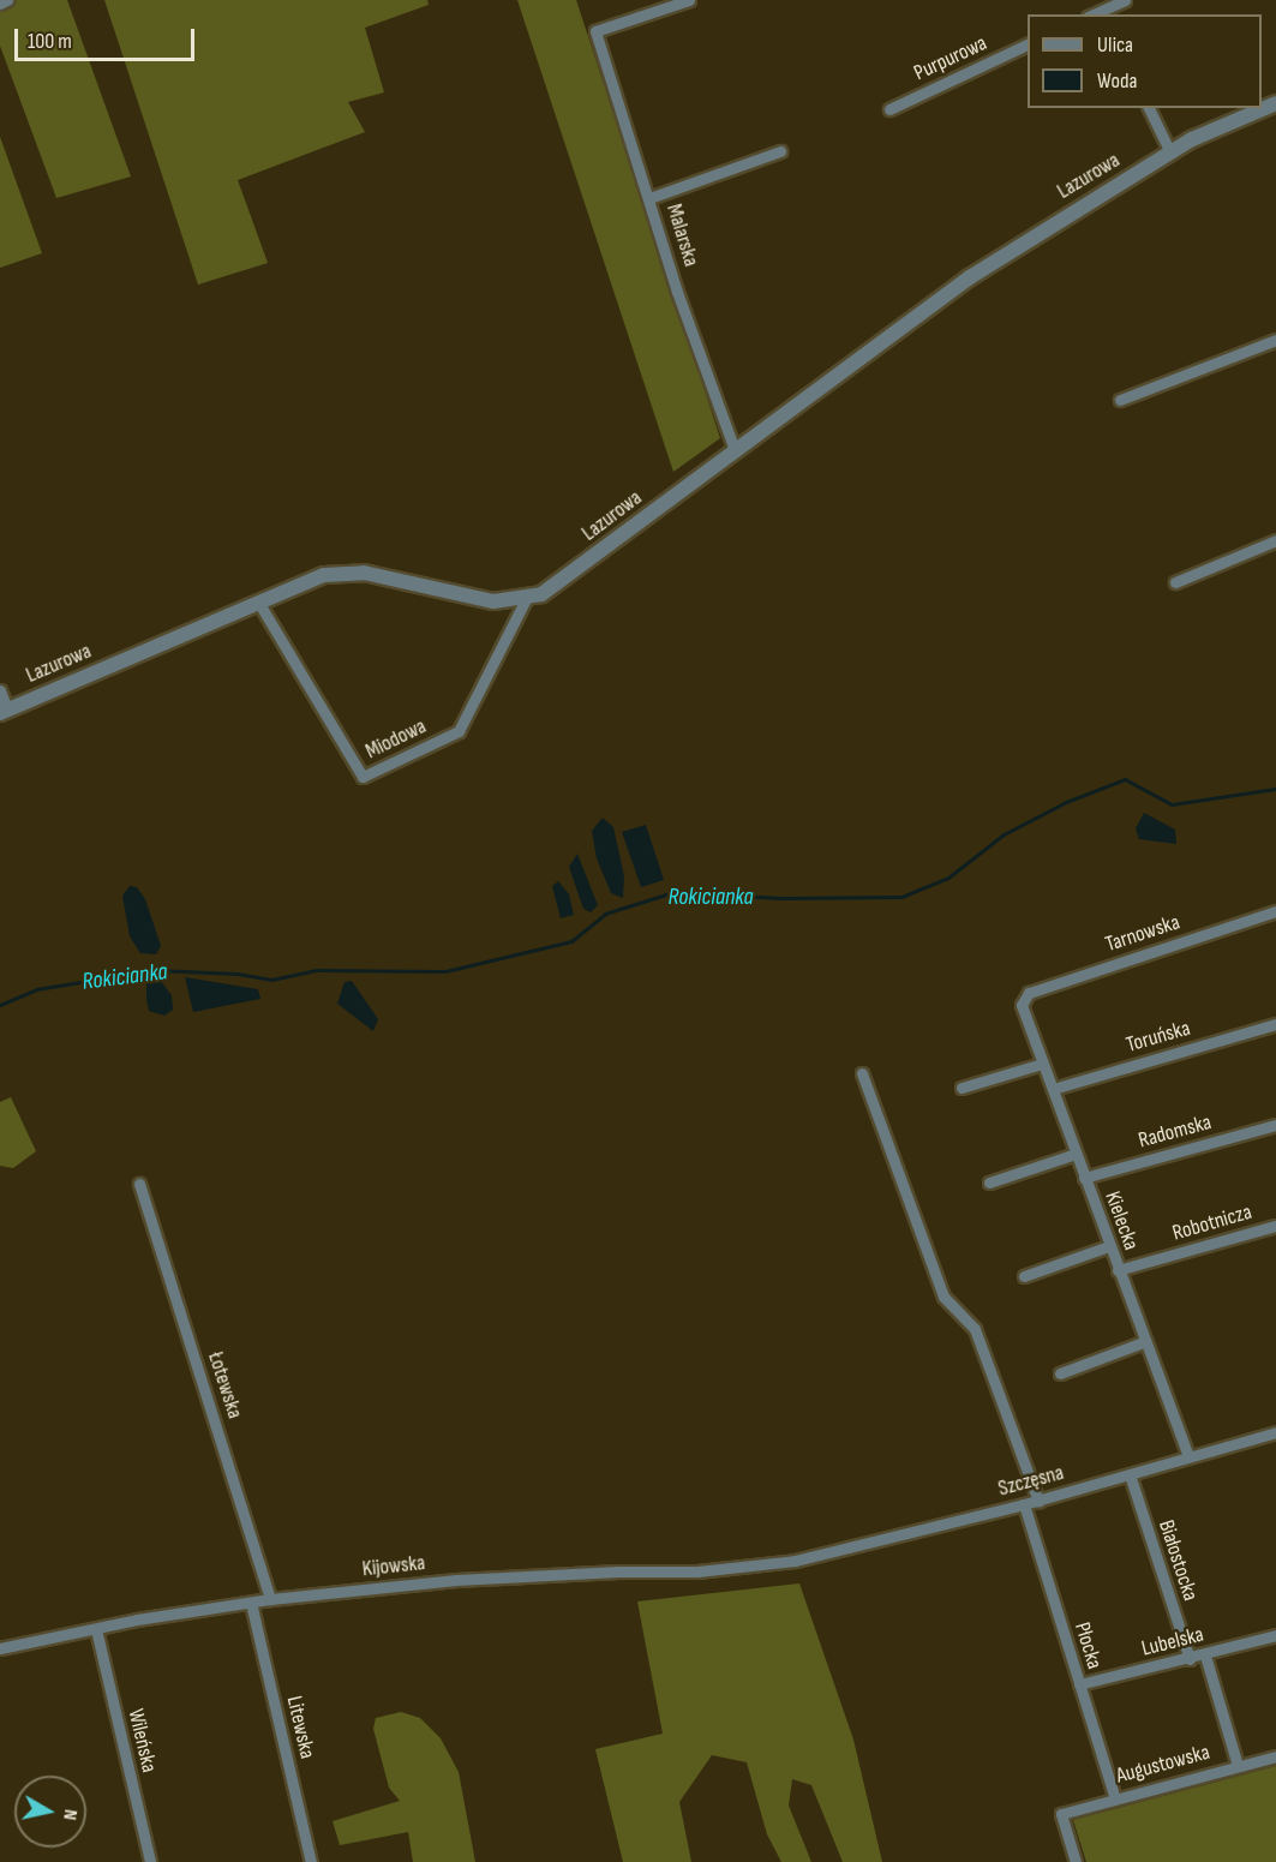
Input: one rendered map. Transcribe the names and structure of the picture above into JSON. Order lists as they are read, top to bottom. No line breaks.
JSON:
{"streets":{"street":["Purpurowa","Lazurowa","Malarska","Miodowa","Tarnowska","Toruńska","Radomska","Kielecka","Robotnicza","Łotewska","Szczęsna","Białostocka","Kijowska","Lubelska","Płocka","Litewska","Wileńska","Augustowska"]},"crossings":[["Lazurowa","Malarska"],["Lazurowa","Miodowa"],["Tarnowska","Kielecka"],["Toruńska","Kielecka"],["Radomska","Kielecka"],["Kielecka","Robotnicza"],["Kielecka","Szczęsna"],["Łotewska","Kijowska"],["Szczęsna","Białostocka"],["Szczęsna","Kijowska"],["Szczęsna","Płocka"],["Białostocka","Lubelska"],["Kijowska","Litewska"],["Kijowska","Wileńska"],["Lubelska","Płocka"],["Płocka","Augustowska"]],"water":["Rokicianka"],"legend":["Ulica","Woda"],"scale_bar":"100 m","north":"right"}
